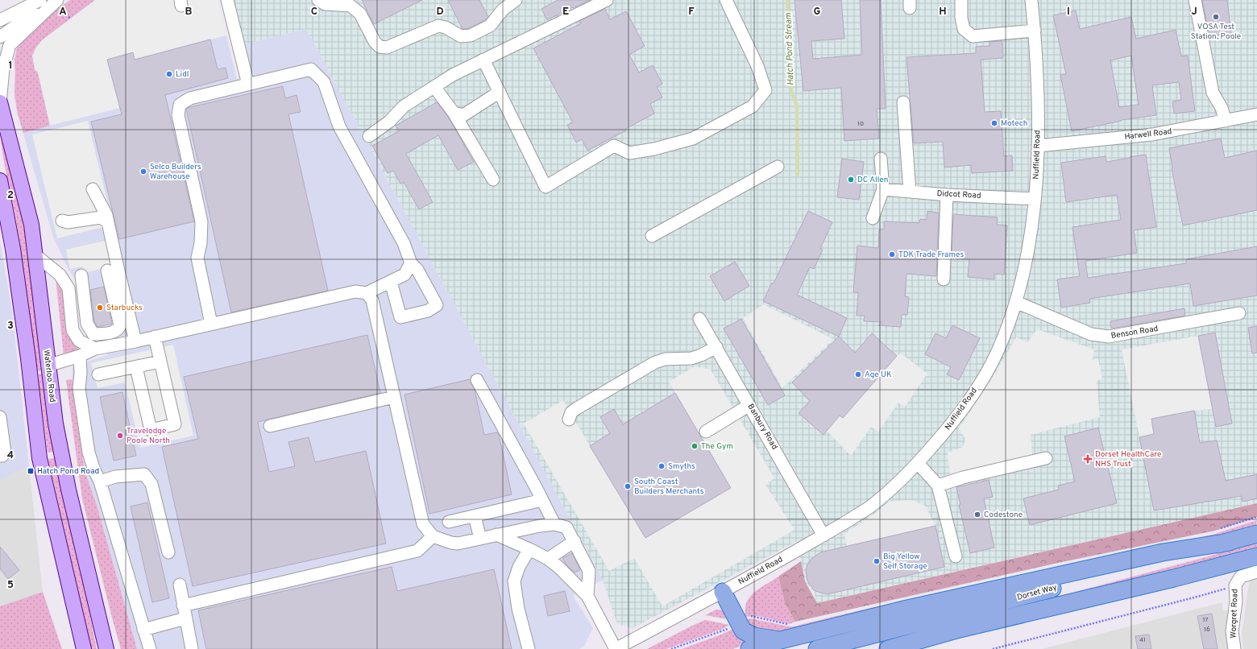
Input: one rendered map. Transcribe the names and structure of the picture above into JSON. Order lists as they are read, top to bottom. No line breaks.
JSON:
{"streets":{"highway":["Dorset Way"],"main road":["Waterloo Road"],"street":["Harwell Road","Nuffield Road","Didcot Road","Benson Road","Banbury Road","Worgret Road"]},"crossings":[["Harwell Road","Nuffield Road"],["Nuffield Road","Didcot Road"],["Nuffield Road","Benson Road"],["Nuffield Road","Banbury Road"]],"water":["Hatch Pond Stream"],"places":{"other":["VOSA Test Station, Poole","Lidl","Motech","Selco Builders Warehouse","DC Allen","TDK Trade Frames","Starbucks","Age UK","Travelodge Poole North","The Gym","Smyths","South Coast Builders Merchants","Codestone","Big Yellow Self Storage"],"health":["Dorset HealthCare NHS Trust"],"transit":["Hatch Pond Road"]},"house_numbers":["10","17","16","41"],"grid":{"columns":["A","B","C","D","E","F","G","H","I","J"],"rows":["1","2","3","4","5"]}}
